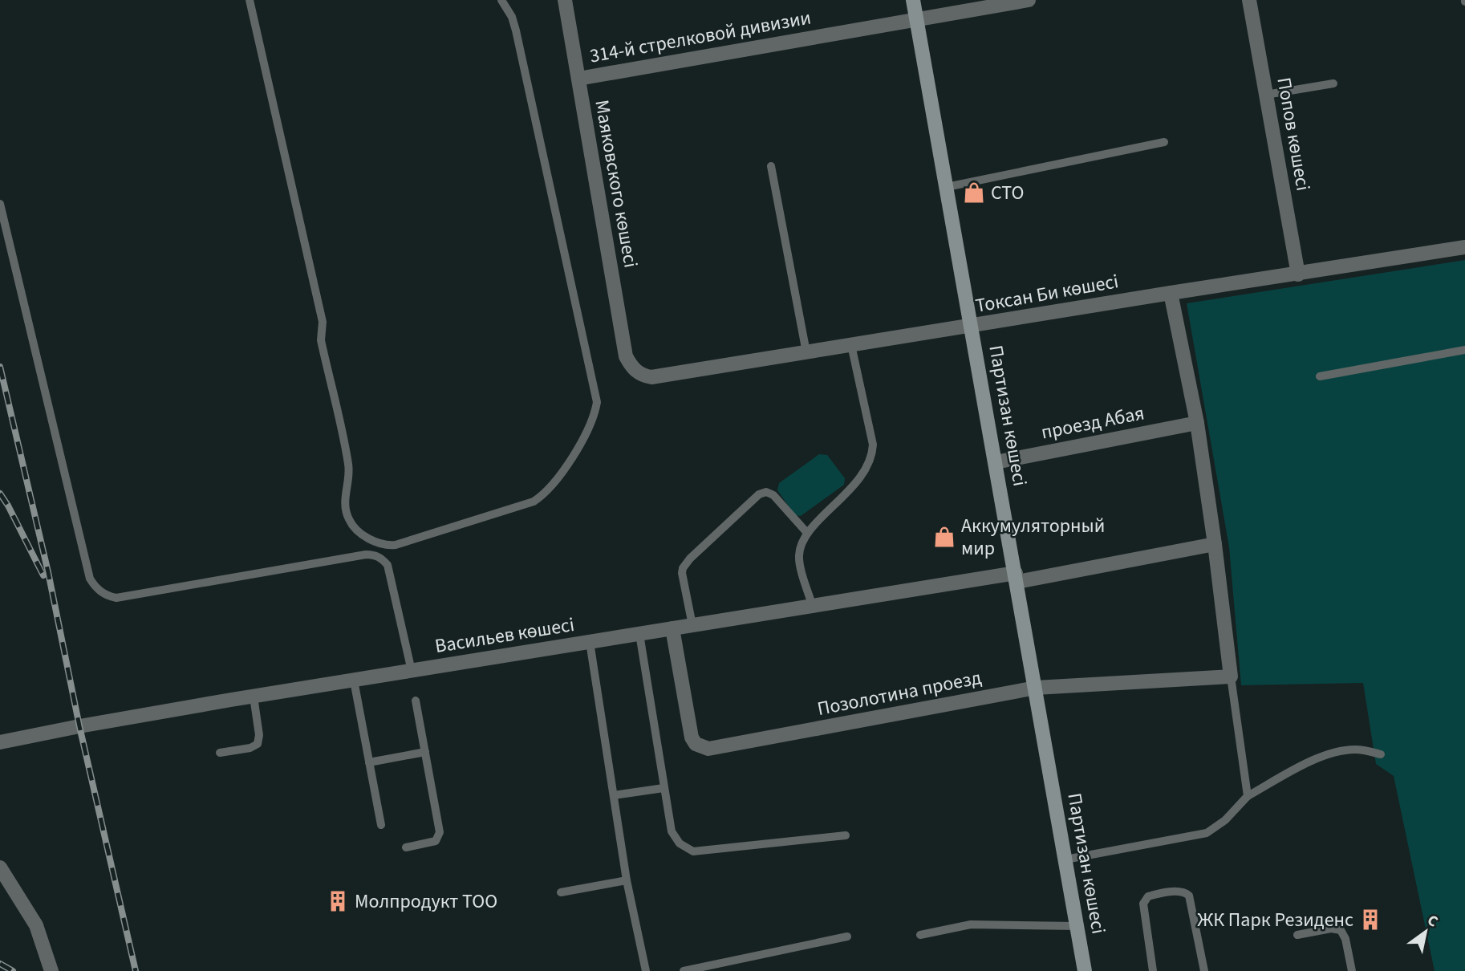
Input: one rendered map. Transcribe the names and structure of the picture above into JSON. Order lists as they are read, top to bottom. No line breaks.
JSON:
{"streets":{"main road":["Партизан көшесі"],"street":["314-й стрелковой дивизии","Попов көшесі","Маяковского көшесі","Токсан Би көшесі","проезд Абая","Васильев көшесі","Позолотина проезд"]},"crossings":[["314-й стрелковой дивизии","Маяковского көшесі"],["314-й стрелковой дивизии","Партизан көшесі"],["Попов көшесі","Токсан Би көшесі"],["Маяковского көшесі","Токсан Би көшесі"],["Токсан Би көшесі","Партизан көшесі"],["Партизан көшесі","проезд Абая"],["Партизан көшесі","Васильев көшесі"],["Партизан көшесі","Позолотина проезд"],["Васильев көшесі","Позолотина проезд"]],"places":{"shop":["СТО","Аккумуляторный мир"],"building":["Молпродукт ТОО","ЖК Парк Резиденс"]},"north":"top right"}
